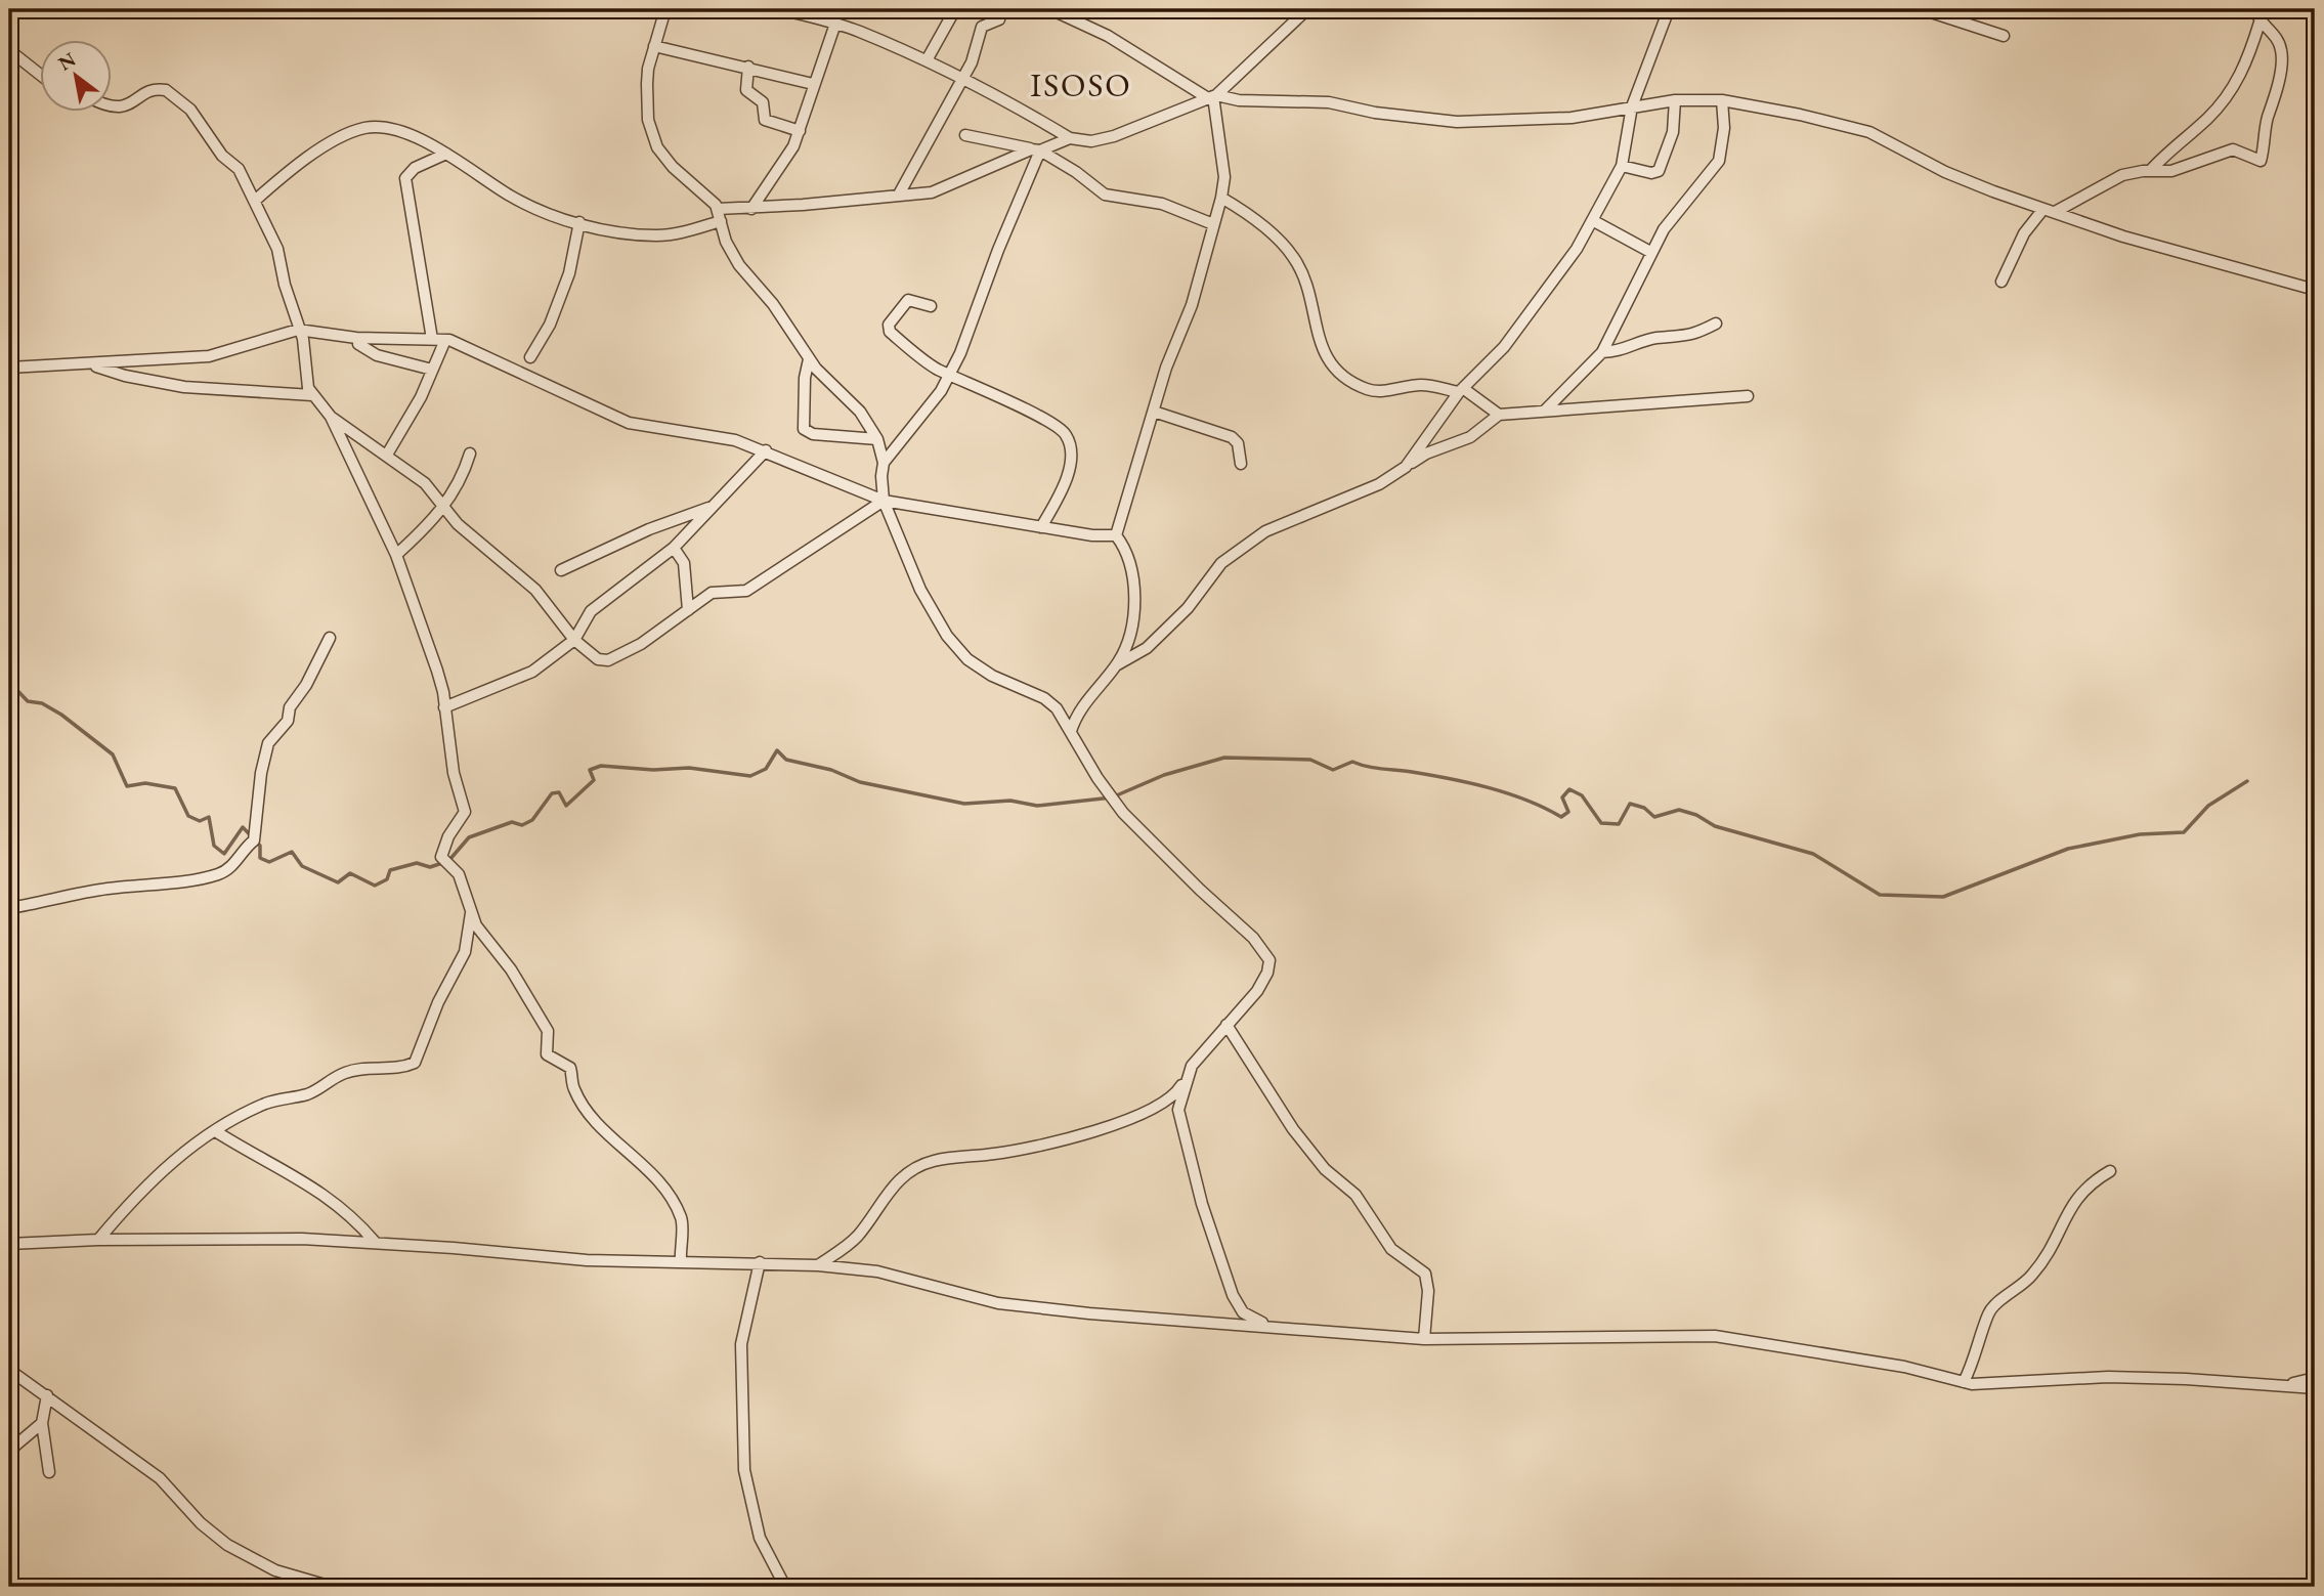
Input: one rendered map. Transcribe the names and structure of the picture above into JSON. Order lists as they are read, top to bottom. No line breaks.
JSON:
{"districts":["ISOSO"],"north":"top left"}
